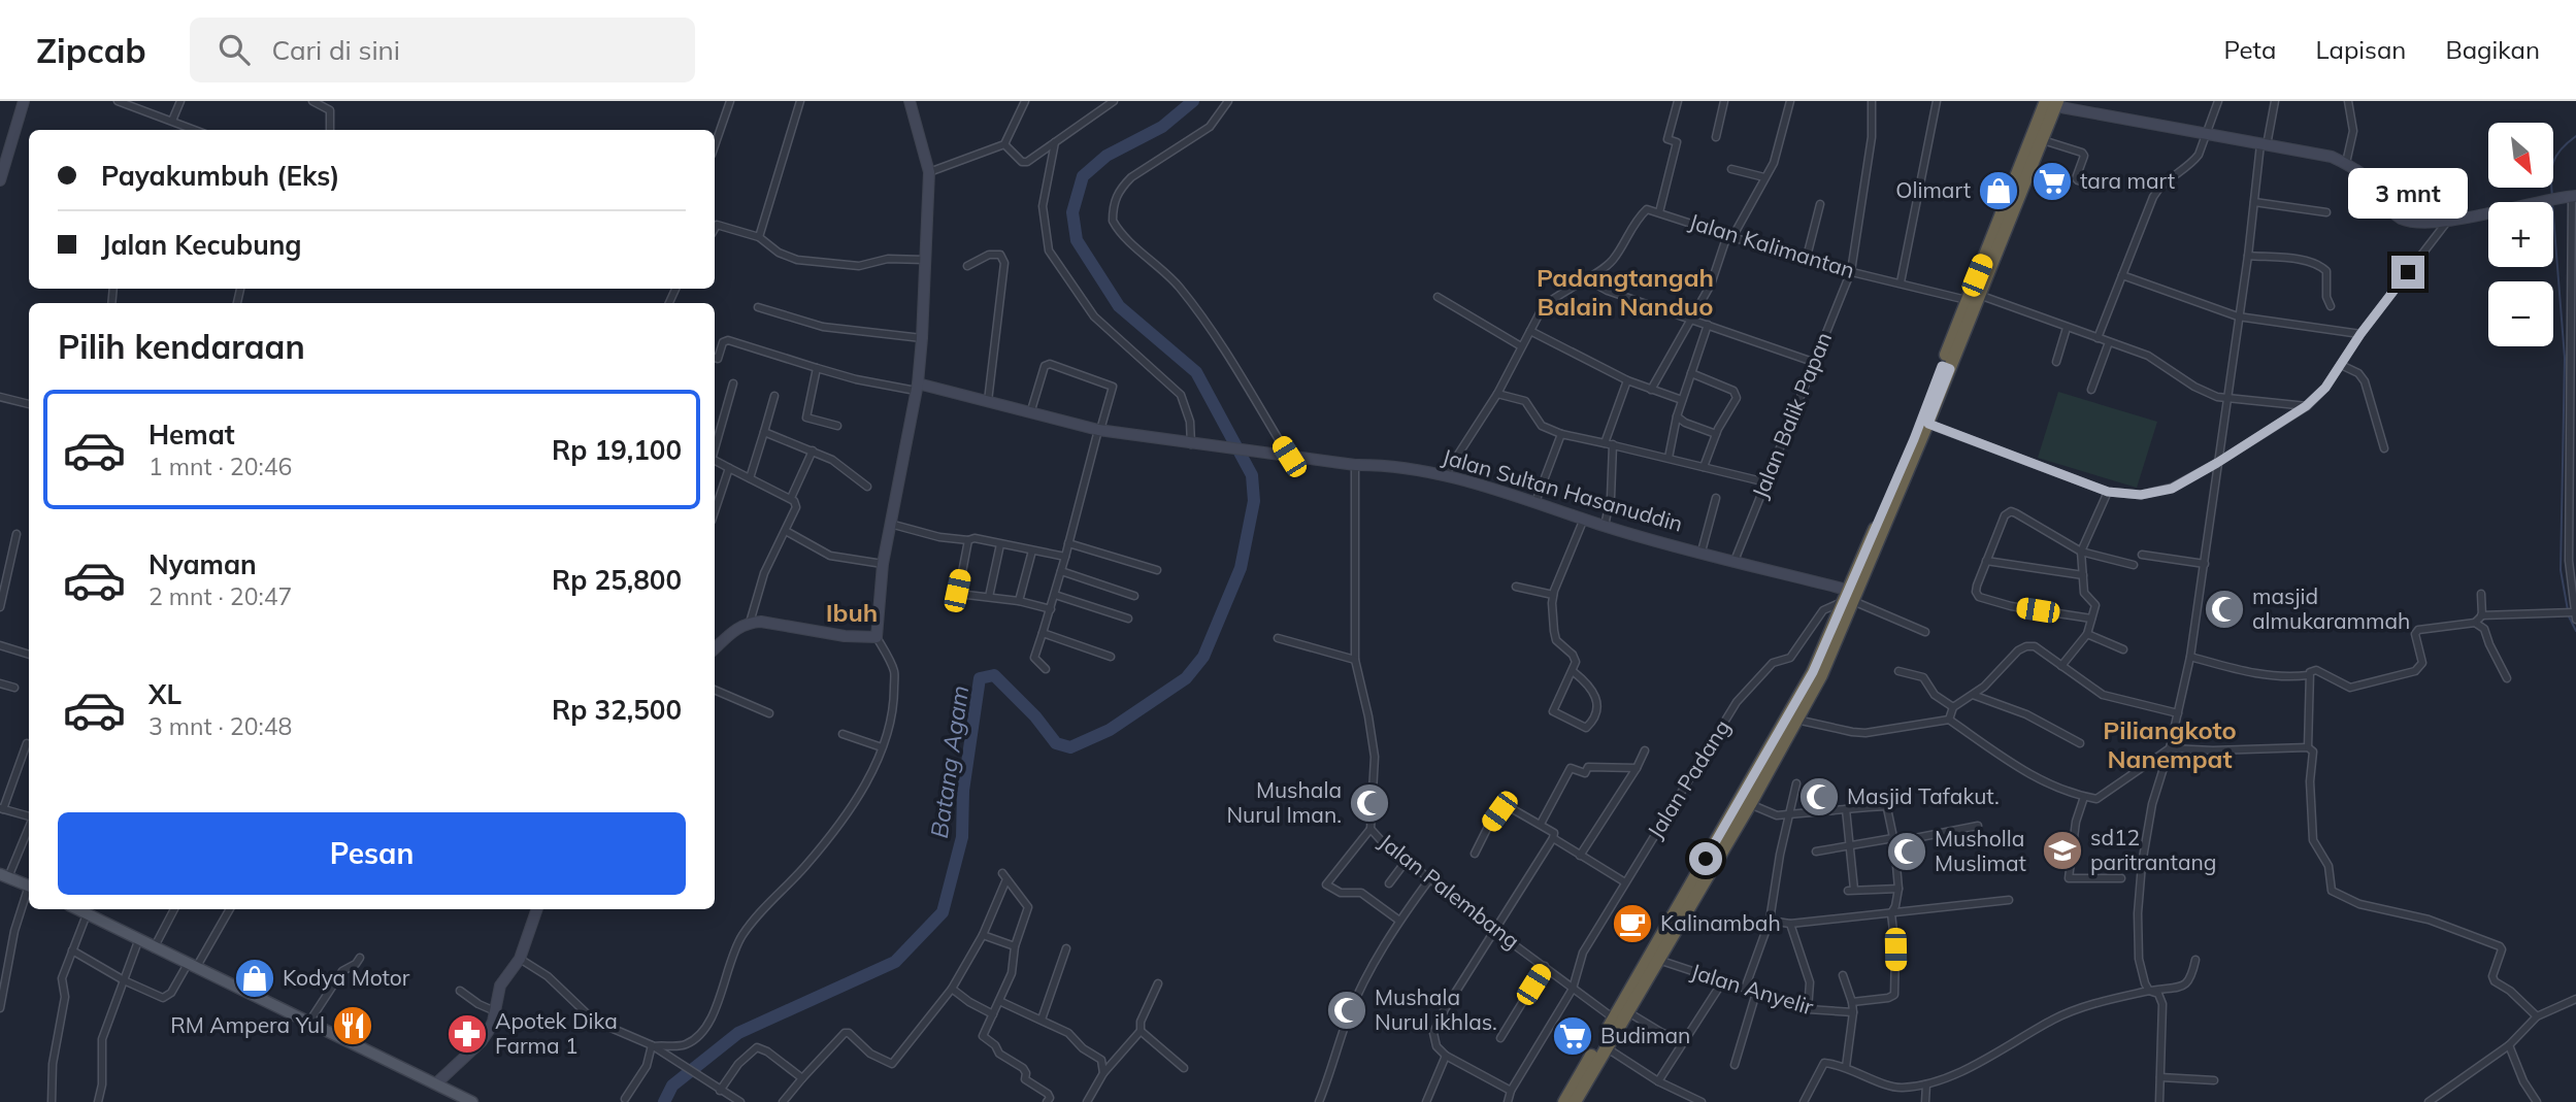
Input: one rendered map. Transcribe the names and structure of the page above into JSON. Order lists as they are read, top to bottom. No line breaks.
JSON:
{"streets":{"street":["Jalan Kalimantan","Jalan Balik Papan","Jalan Sultan Hasanuddin","Jalan Padang","Jalan Palembang","Jalan Anyelir"]},"crossings":[["Jalan Kalimantan","Jalan Balik Papan"],["Jalan Balik Papan","Jalan Sultan Hasanuddin"],["Jalan Sultan Hasanuddin","Jalan Padang"],["Jalan Sultan Hasanuddin","Jalan Palembang"],["Jalan Padang","Jalan Palembang"]],"districts":["Padangtangah Balain Nanduo","Ibuh","Piliangkoto Nanempat"],"water":["Batang Agam"],"places":{"supermarket":["tara mart","Budiman"],"shop":["Olimart","Kodya Motor"],"mosque":["masjid almukarammah","Masjid Tafakut.","Mushala Nurul Iman.","Musholla Muslimat","Mushala Nurul ikhlas."],"school or university":["sd12 paritrantang"],"cafe":["Kalinambah"],"restaurant":["RM Ampera Yul"],"pharmacy":["Apotek Dika Farma 1"]},"north":"bottom right","page":{"header":"Zipcab","search":"Cari di sini","nav":["Peta","Lapisan","Bagikan"],"map_buttons":["+","−"],"banner":["Payakumbuh (Eks)","Jalan Kecubung"],"bubble":"3 mnt","heading":"Pilih kendaraan","list":[{"name":"Hemat","note":"1 mnt · 20:46","value":"Rp 19,100"},{"name":"Nyaman","note":"2 mnt · 20:47","value":"Rp 25,800"},{"name":"XL","note":"3 mnt · 20:48","value":"Rp 32,500"}],"buttons":"Pesan"}}
